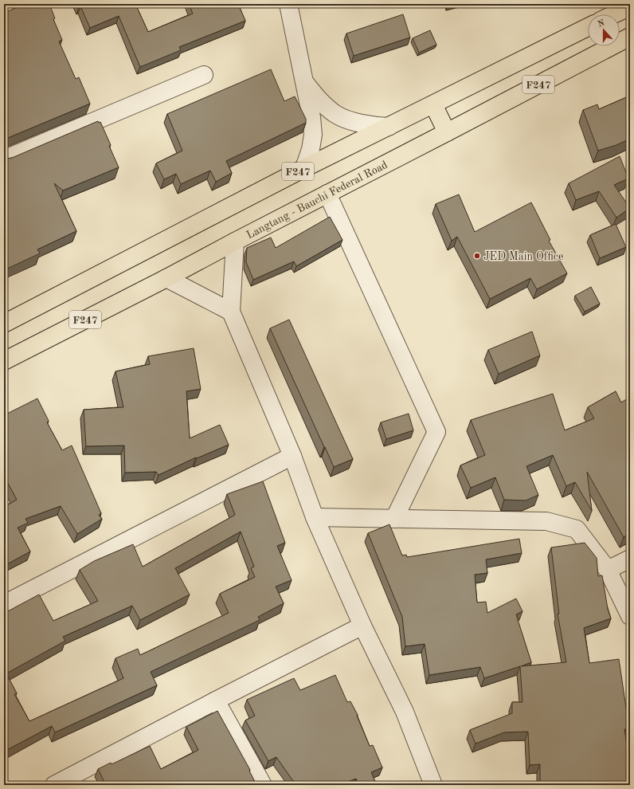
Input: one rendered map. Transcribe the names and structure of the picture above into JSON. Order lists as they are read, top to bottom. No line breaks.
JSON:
{"streets":{"main road":["F247","Langtang - Bauchi Federal Road"]},"places":["JED Main Office"],"north":"top"}
